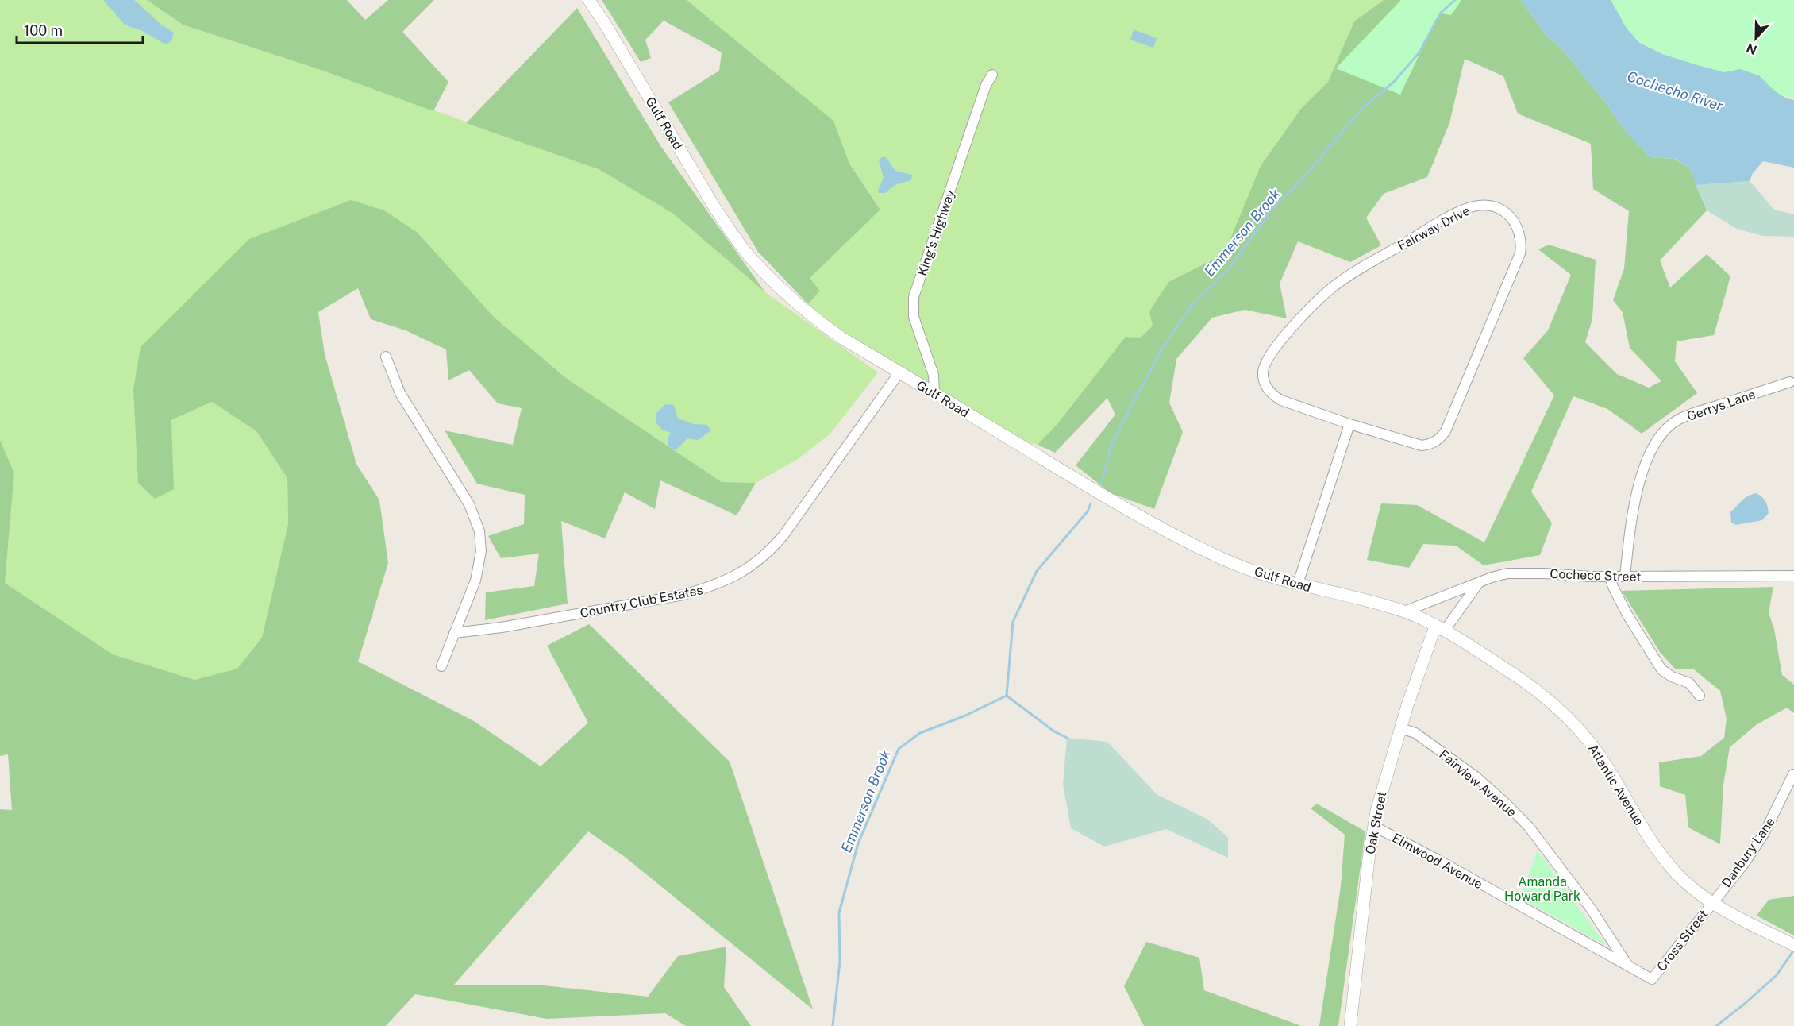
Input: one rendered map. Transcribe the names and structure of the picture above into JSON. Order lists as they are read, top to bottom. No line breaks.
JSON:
{"streets":{"street":["Gulf Road","Fairway Drive","King's Highway","Gerrys Lane","Cocheco Street","Country Club Estates","Fairview Avenue","Atlantic Avenue","Oak Street","Danbury Lane","Elmwood Avenue","Cross Street"]},"crossings":[["Gulf Road","King's Highway"],["Gulf Road","Cocheco Street"],["Gulf Road","Country Club Estates"],["Gulf Road","Atlantic Avenue"],["Gulf Road","Oak Street"],["Gerrys Lane","Cocheco Street"],["Fairview Avenue","Oak Street"],["Fairview Avenue","Elmwood Avenue"],["Atlantic Avenue","Oak Street"],["Atlantic Avenue","Danbury Lane"],["Atlantic Avenue","Cross Street"],["Oak Street","Elmwood Avenue"],["Danbury Lane","Cross Street"],["Elmwood Avenue","Cross Street"]],"water":["Cochecho River","Emmerson Brook"],"parks":["Amanda Howard Park"],"scale_bar":"100 m","north":"bottom"}
